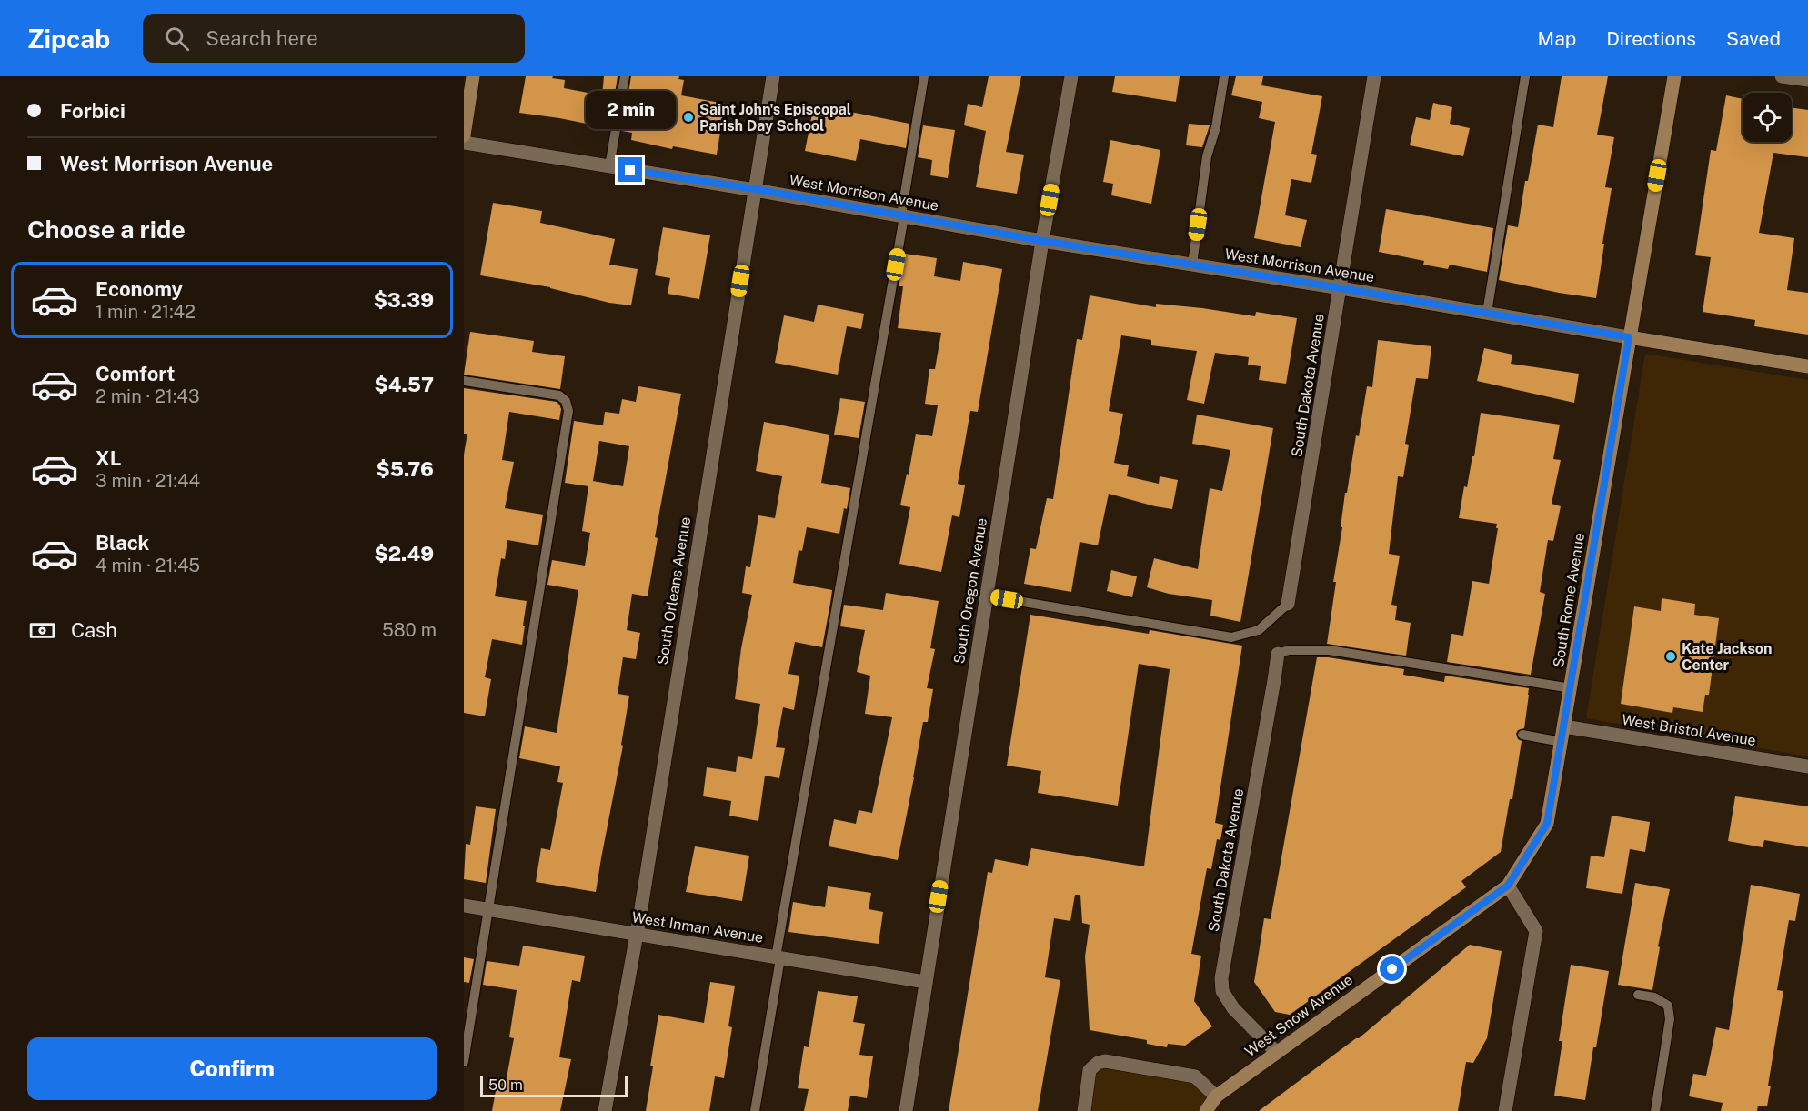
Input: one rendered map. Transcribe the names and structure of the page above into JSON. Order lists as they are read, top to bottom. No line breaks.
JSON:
{"streets":{"street":["West Morrison Avenue","South Dakota Avenue","South Orleans Avenue","South Oregon Avenue","South Rome Avenue","West Bristol Avenue","West Inman Avenue","West Snow Avenue"]},"crossings":[["West Morrison Avenue","South Dakota Avenue"],["West Morrison Avenue","South Orleans Avenue"],["West Morrison Avenue","South Oregon Avenue"],["West Morrison Avenue","South Rome Avenue"],["South Dakota Avenue","West Snow Avenue"],["South Orleans Avenue","West Inman Avenue"],["South Oregon Avenue","West Inman Avenue"],["South Rome Avenue","West Bristol Avenue"],["South Rome Avenue","West Snow Avenue"]],"places":["Saint John's Episcopal Parish Day School","Kate Jackson Center"],"scale_bar":"50 m","page":{"header":"Zipcab","search":"Search here","nav":["Map","Directions","Saved"],"banner":["Forbici","West Morrison Avenue"],"bubble":"2 min","heading":"Choose a ride","list":[{"name":"Economy","note":"1 min · 21:42","value":"$3.39"},{"name":"Comfort","note":"2 min · 21:43","value":"$4.57"},{"name":"XL","note":"3 min · 21:44","value":"$5.76"},{"name":"Black","note":"4 min · 21:45","value":"$2.49"}],"pay":["Cash","580 m"],"buttons":"Confirm","scale":"50 m"}}
